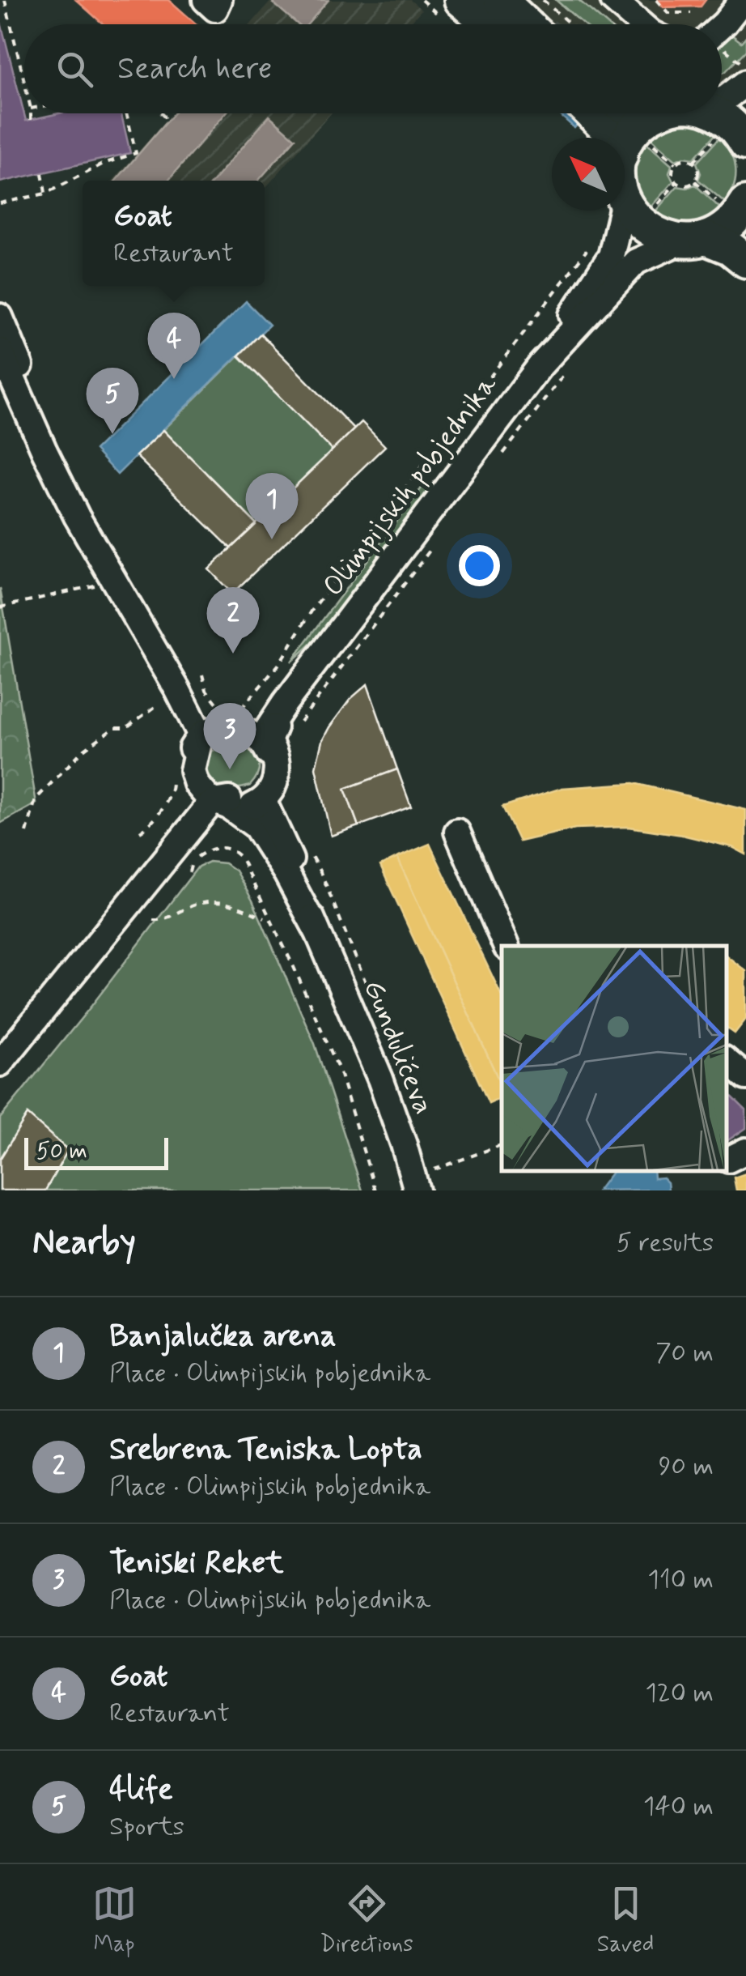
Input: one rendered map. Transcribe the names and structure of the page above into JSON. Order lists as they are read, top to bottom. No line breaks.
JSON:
{"streets":{"street":["Olimpijskih pobjednika","Gundulićeva"]},"crossings":[["Olimpijskih pobjednika","Gundulićeva"]],"scale_bar":"50 m","north":"top left","page":{"search":"Search here","popup":["Goat","Restaurant"],"pins":["4","5","1","2","3"],"scale":"50 m","heading":["Nearby","5 results"],"list":[{"mark":"1","name":"Banjalučka arena","note":"Place · Olimpijskih pobjednika","value":"70 m"},{"mark":"2","name":"Srebrena Teniska Lopta","note":"Place · Olimpijskih pobjednika","value":"90 m"},{"mark":"3","name":"Teniski Reket","note":"Place · Olimpijskih pobjednika","value":"110 m"},{"mark":"4","name":"Goat","note":"Restaurant","value":"120 m"},{"mark":"5","name":"4life","note":"Sports","value":"140 m"}],"nav":["Map","Directions","Saved"]}}
